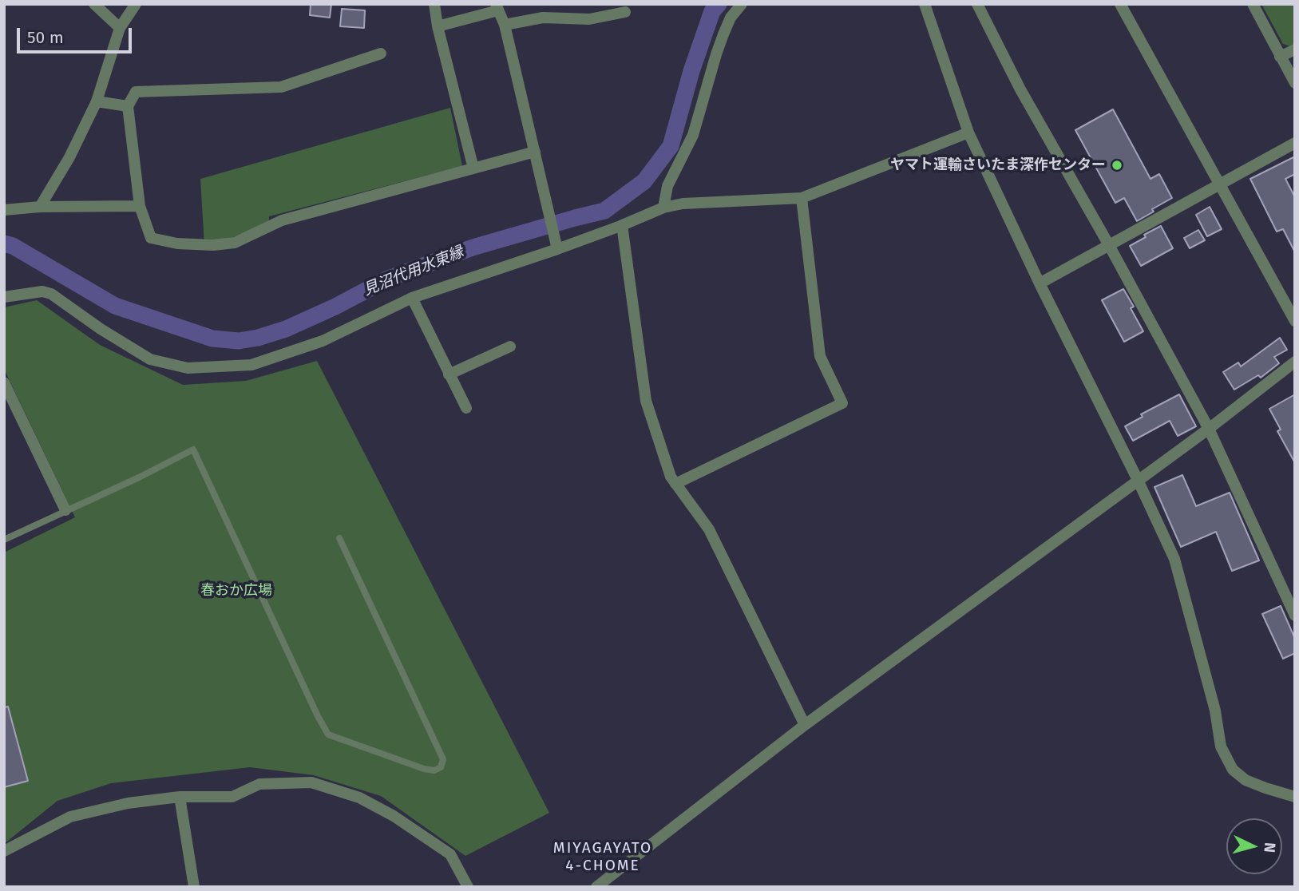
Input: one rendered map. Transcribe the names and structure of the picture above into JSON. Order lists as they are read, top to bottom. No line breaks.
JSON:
{"districts":["MIYAGAYATO 4-CHOME"],"water":["見沼代用水東縁"],"parks":["春おか広場"],"places":["ヤマト運輸さいたま深作センター"],"scale_bar":"50 m","north":"right"}
